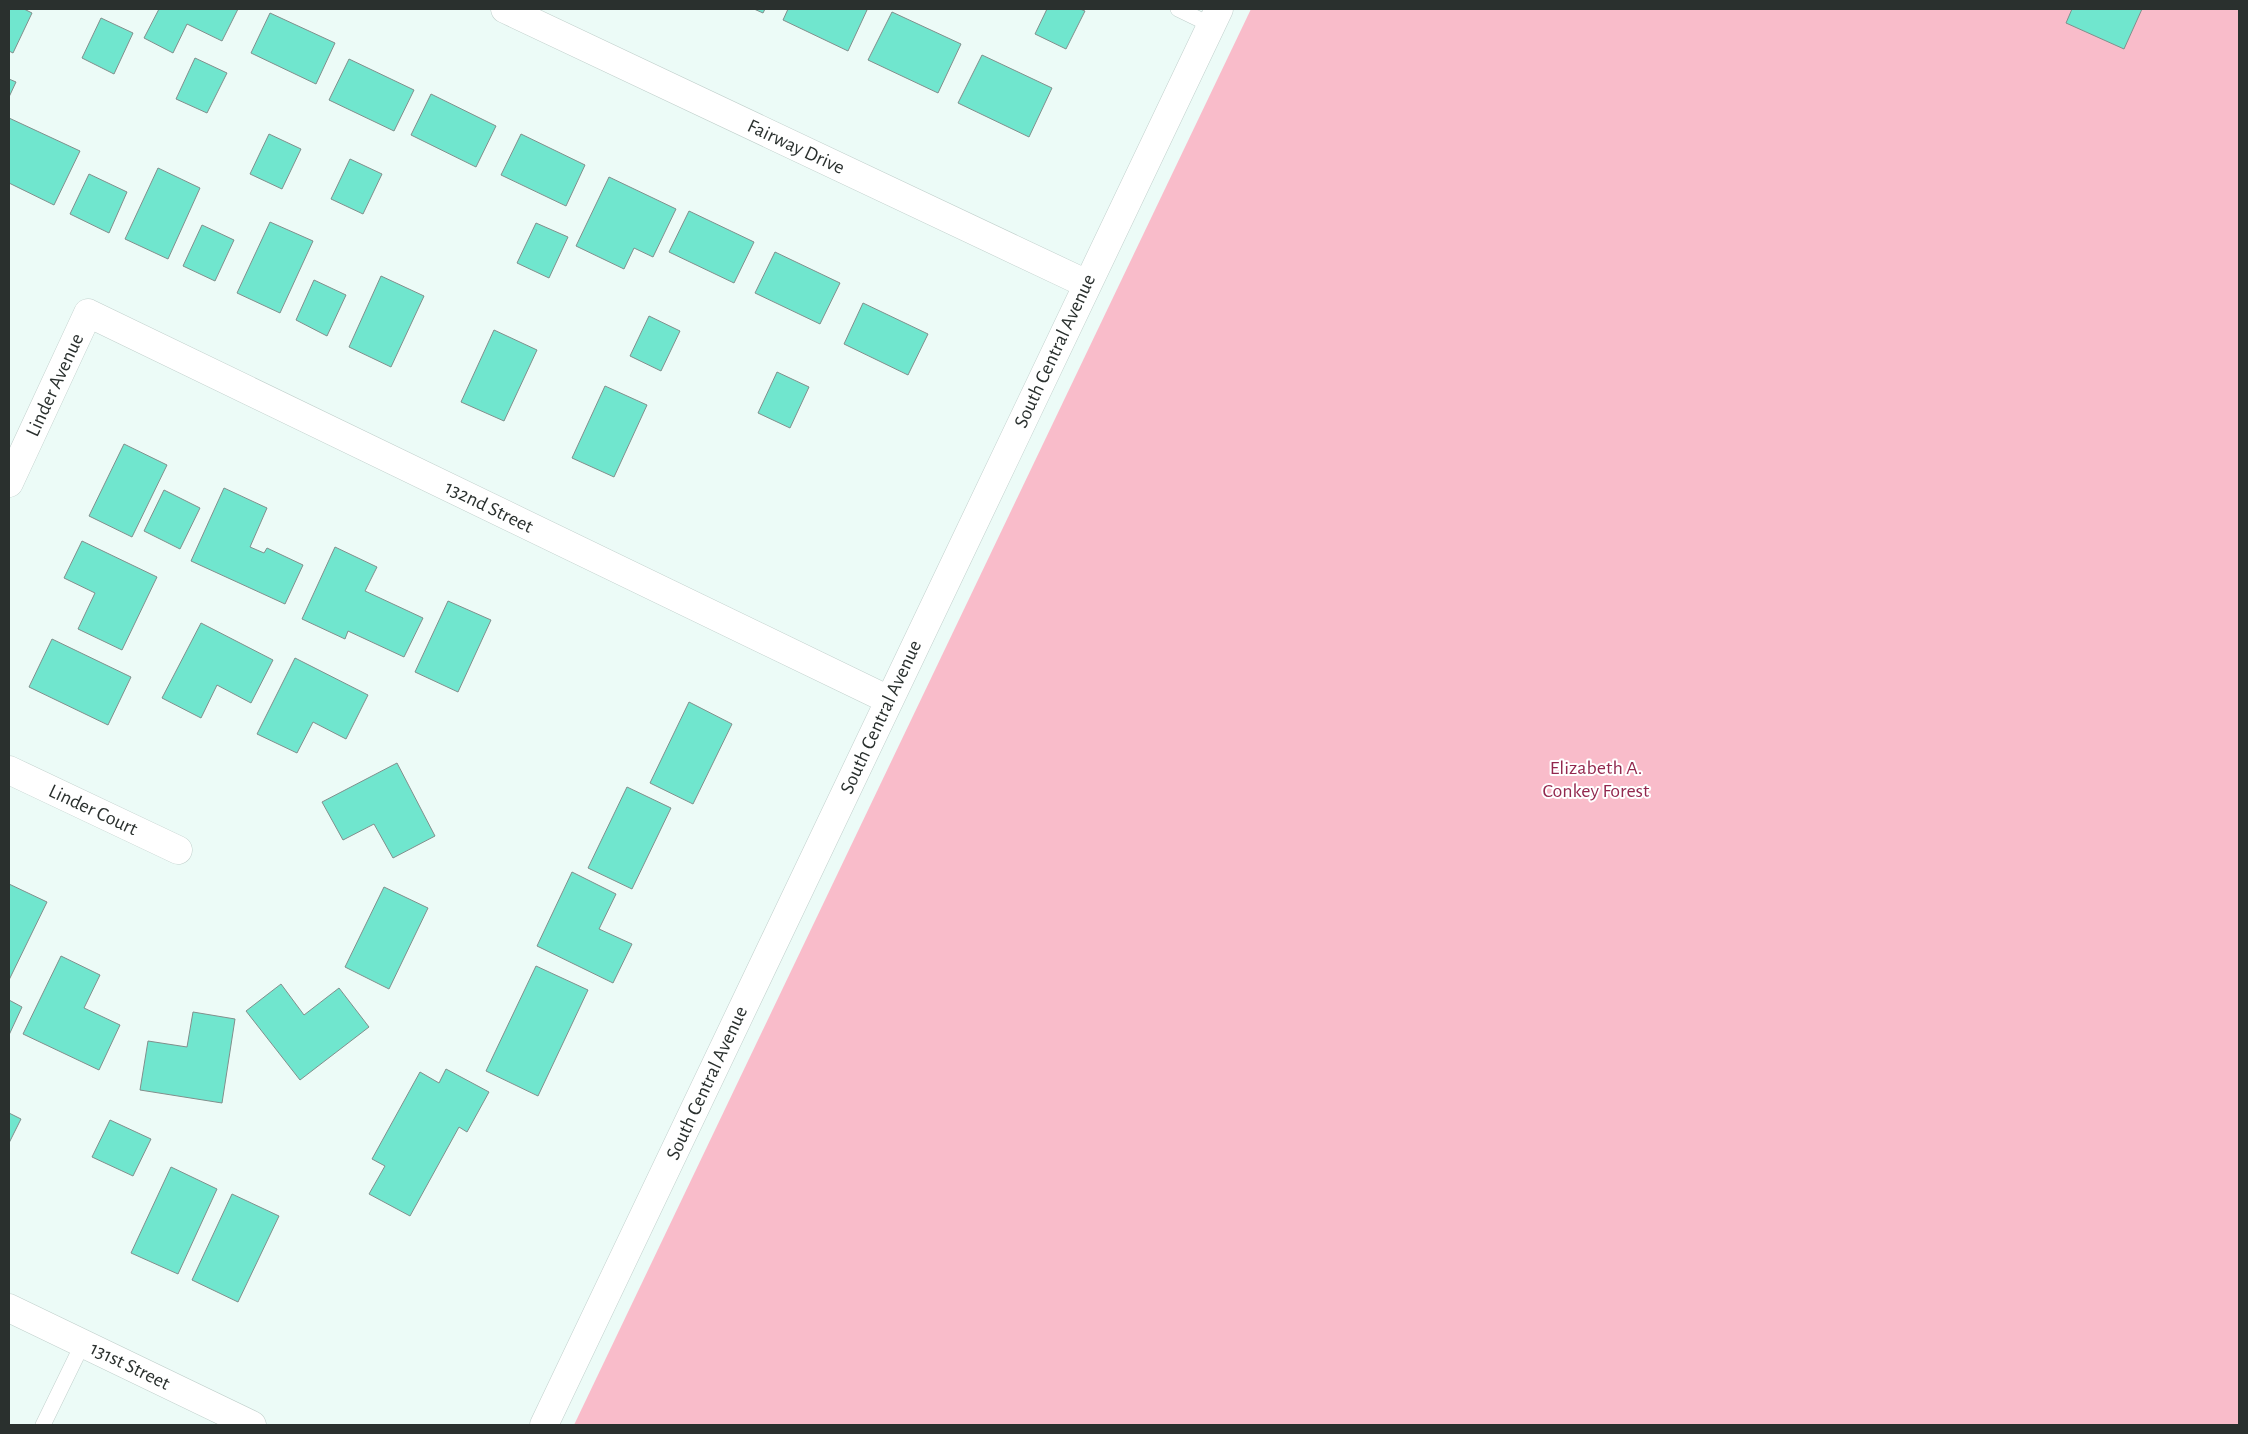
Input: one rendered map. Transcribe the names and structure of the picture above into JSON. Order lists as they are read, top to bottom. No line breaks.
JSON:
{"streets":{"street":["Fairway Drive","South Central Avenue","Linder Avenue","132nd Street","Linder Court","131st Street"]},"crossings":[["Fairway Drive","South Central Avenue"],["South Central Avenue","132nd Street"],["Linder Avenue","132nd Street"]],"parks":["Elizabeth A. Conkey Forest"]}
